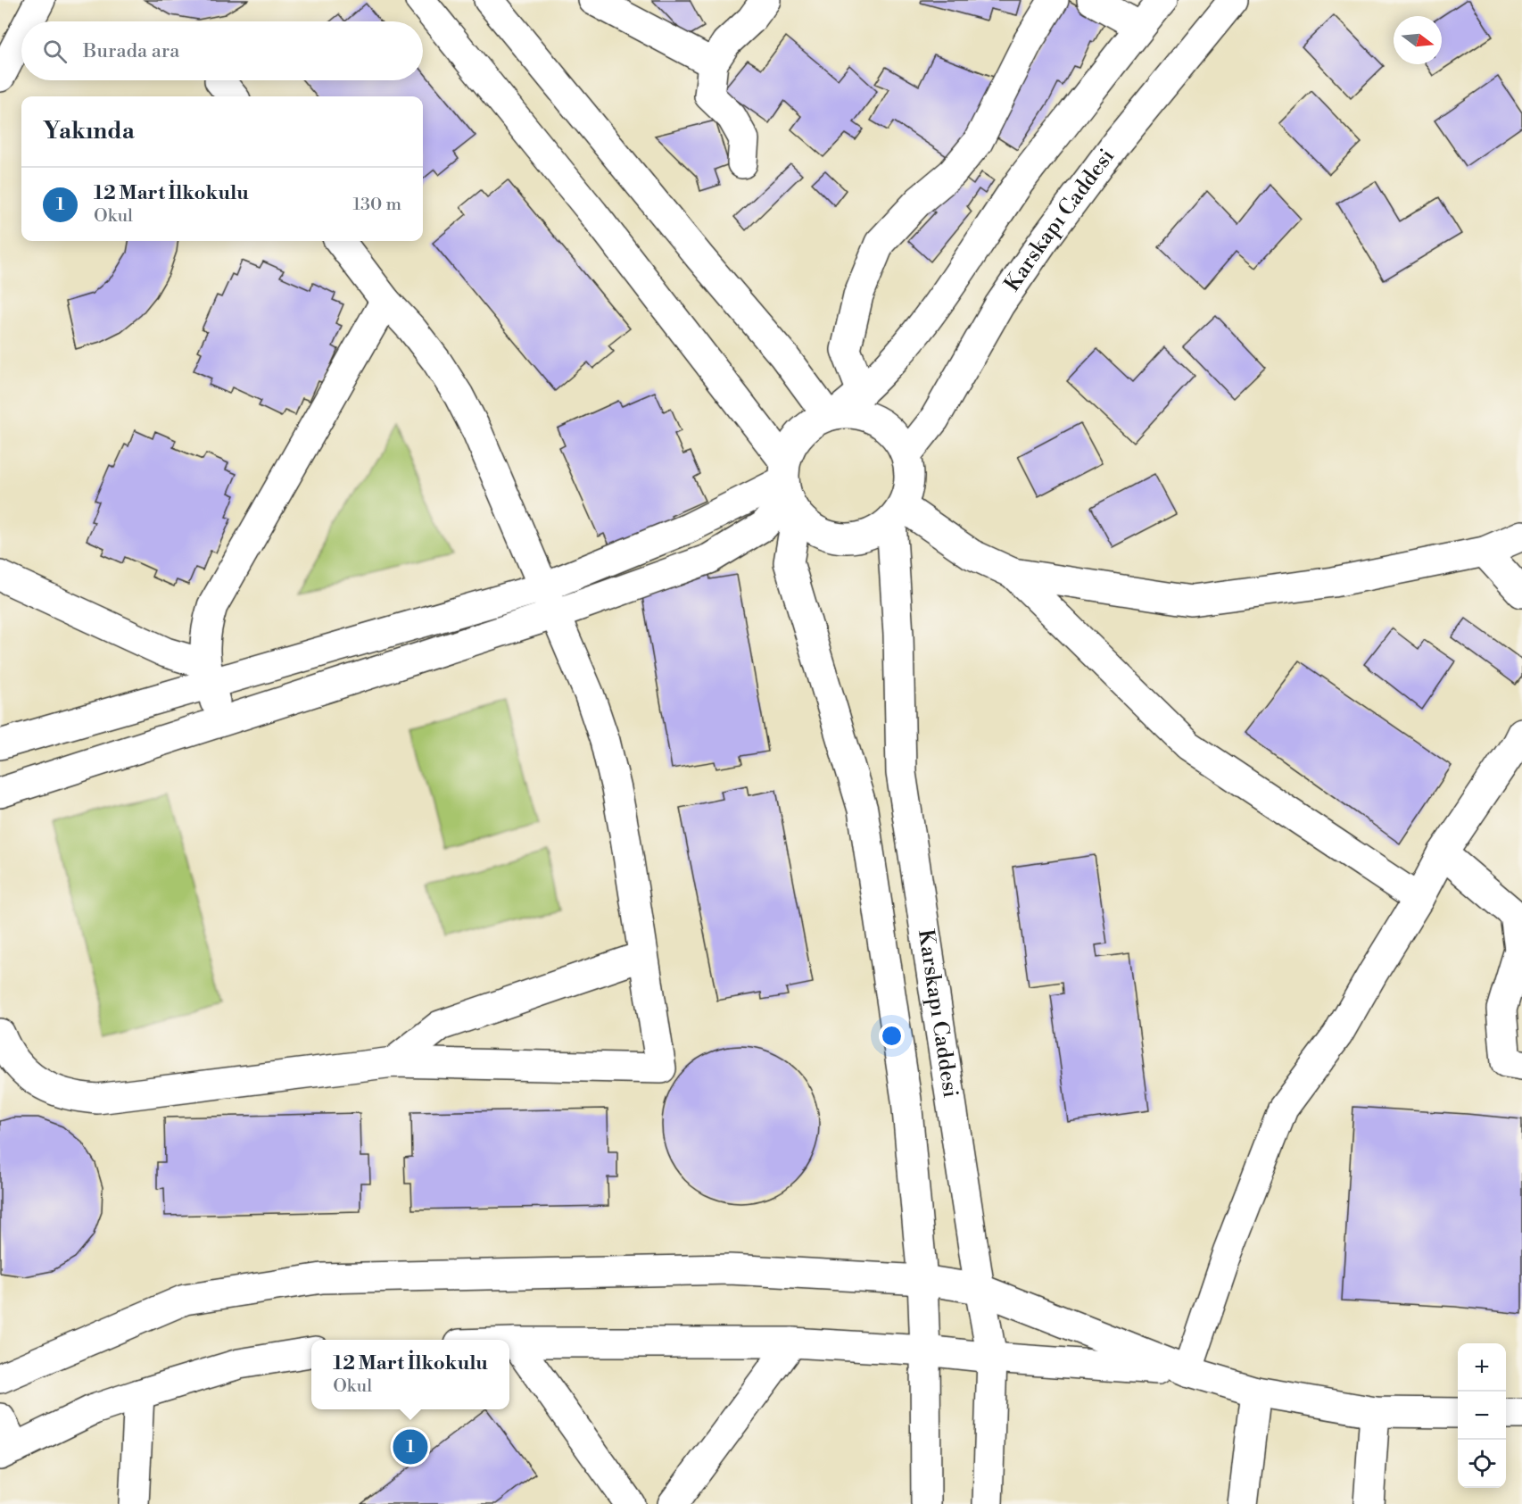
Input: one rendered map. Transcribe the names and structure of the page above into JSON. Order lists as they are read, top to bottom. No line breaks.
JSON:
{"streets":{"main road":["Karskapı Caddesi"]},"north":"right","page":{"search":"Burada ara","heading":"Yakında","list":[{"mark":"1","name":"12 Mart İlkokulu","note":"Okul","value":"130 m"}],"popup":["12 Mart İlkokulu","Okul"],"map_buttons":["+","−"],"pins":"1"}}
